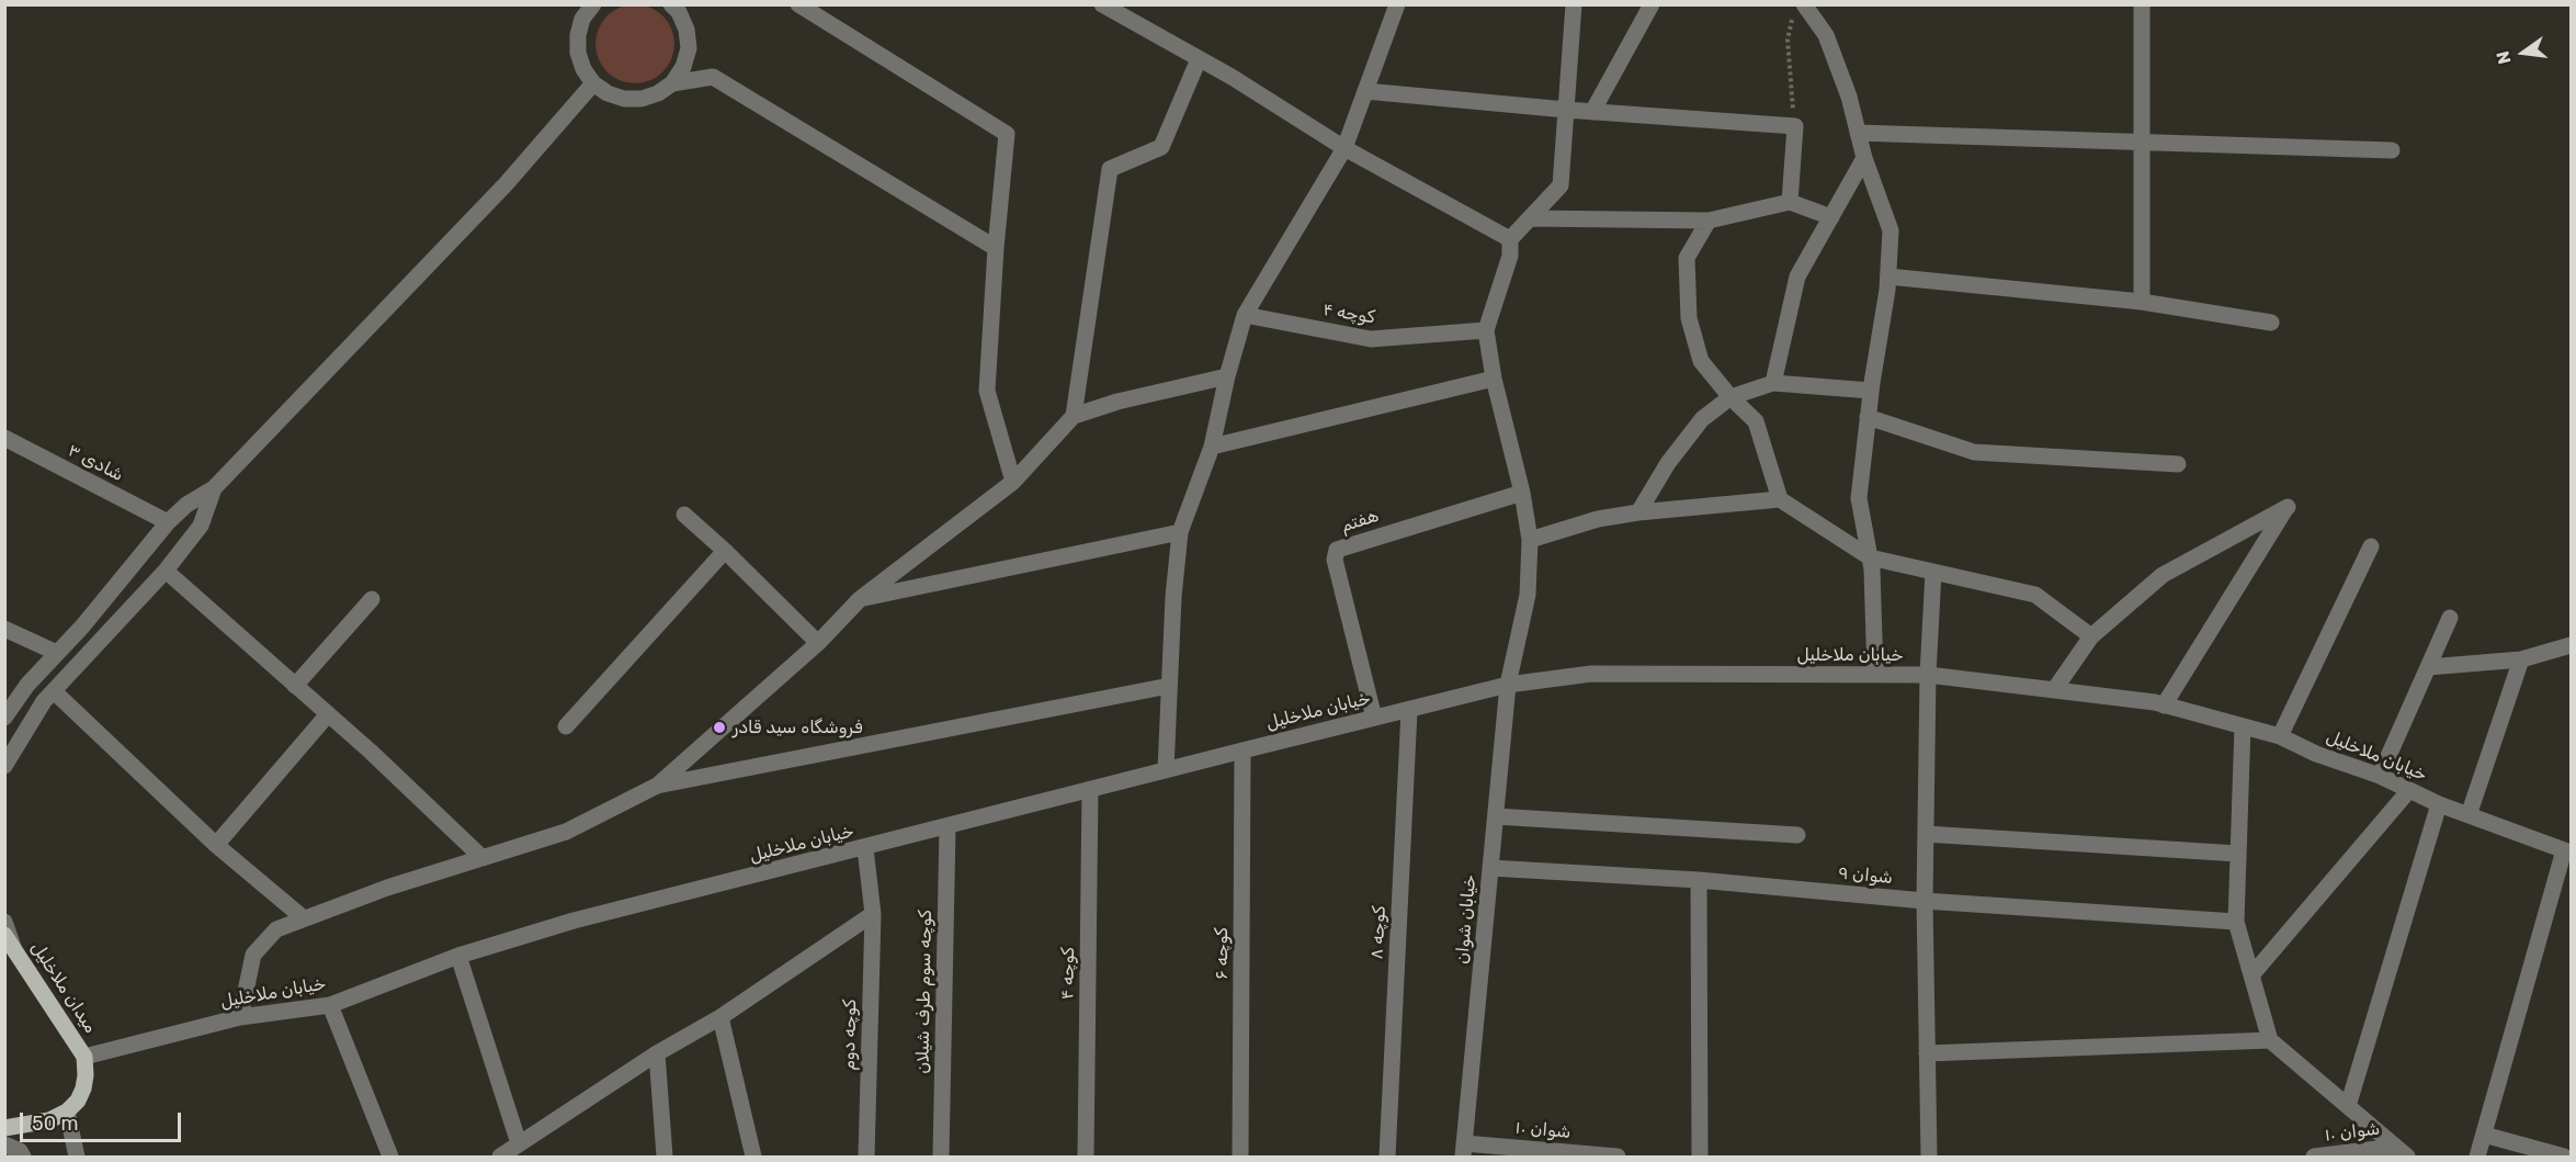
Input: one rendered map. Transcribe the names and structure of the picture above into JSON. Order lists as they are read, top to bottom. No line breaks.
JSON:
{"streets":{"main road":["میدان ملاخلیل"],"street":["کوچه ۴","شادی ۳","هفتم","خیابان ملاخلیل","شوان ۹","خیابان شوان","کوچه ۸","کوچه ۶","کوچه سوم طرف شیلان","کوچه دوم","شوان ۱۰"]},"crossings":[["کوچه ۴","خیابان ملاخلیل"],["کوچه ۴","خیابان شوان"],["هفتم","خیابان ملاخلیل"],["هفتم","خیابان شوان"],["خیابان ملاخلیل","خیابان شوان"],["خیابان ملاخلیل","کوچه ۸"],["خیابان ملاخلیل","کوچه ۶"],["خیابان ملاخلیل","میدان ملاخلیل"],["خیابان ملاخلیل","کوچه سوم طرف شیلان"],["خیابان ملاخلیل","کوچه دوم"],["شوان ۹","خیابان شوان"],["خیابان شوان","شوان ۱۰"]],"places":["فروشگاه سید قادر"],"scale_bar":"50 m","north":"left"}
